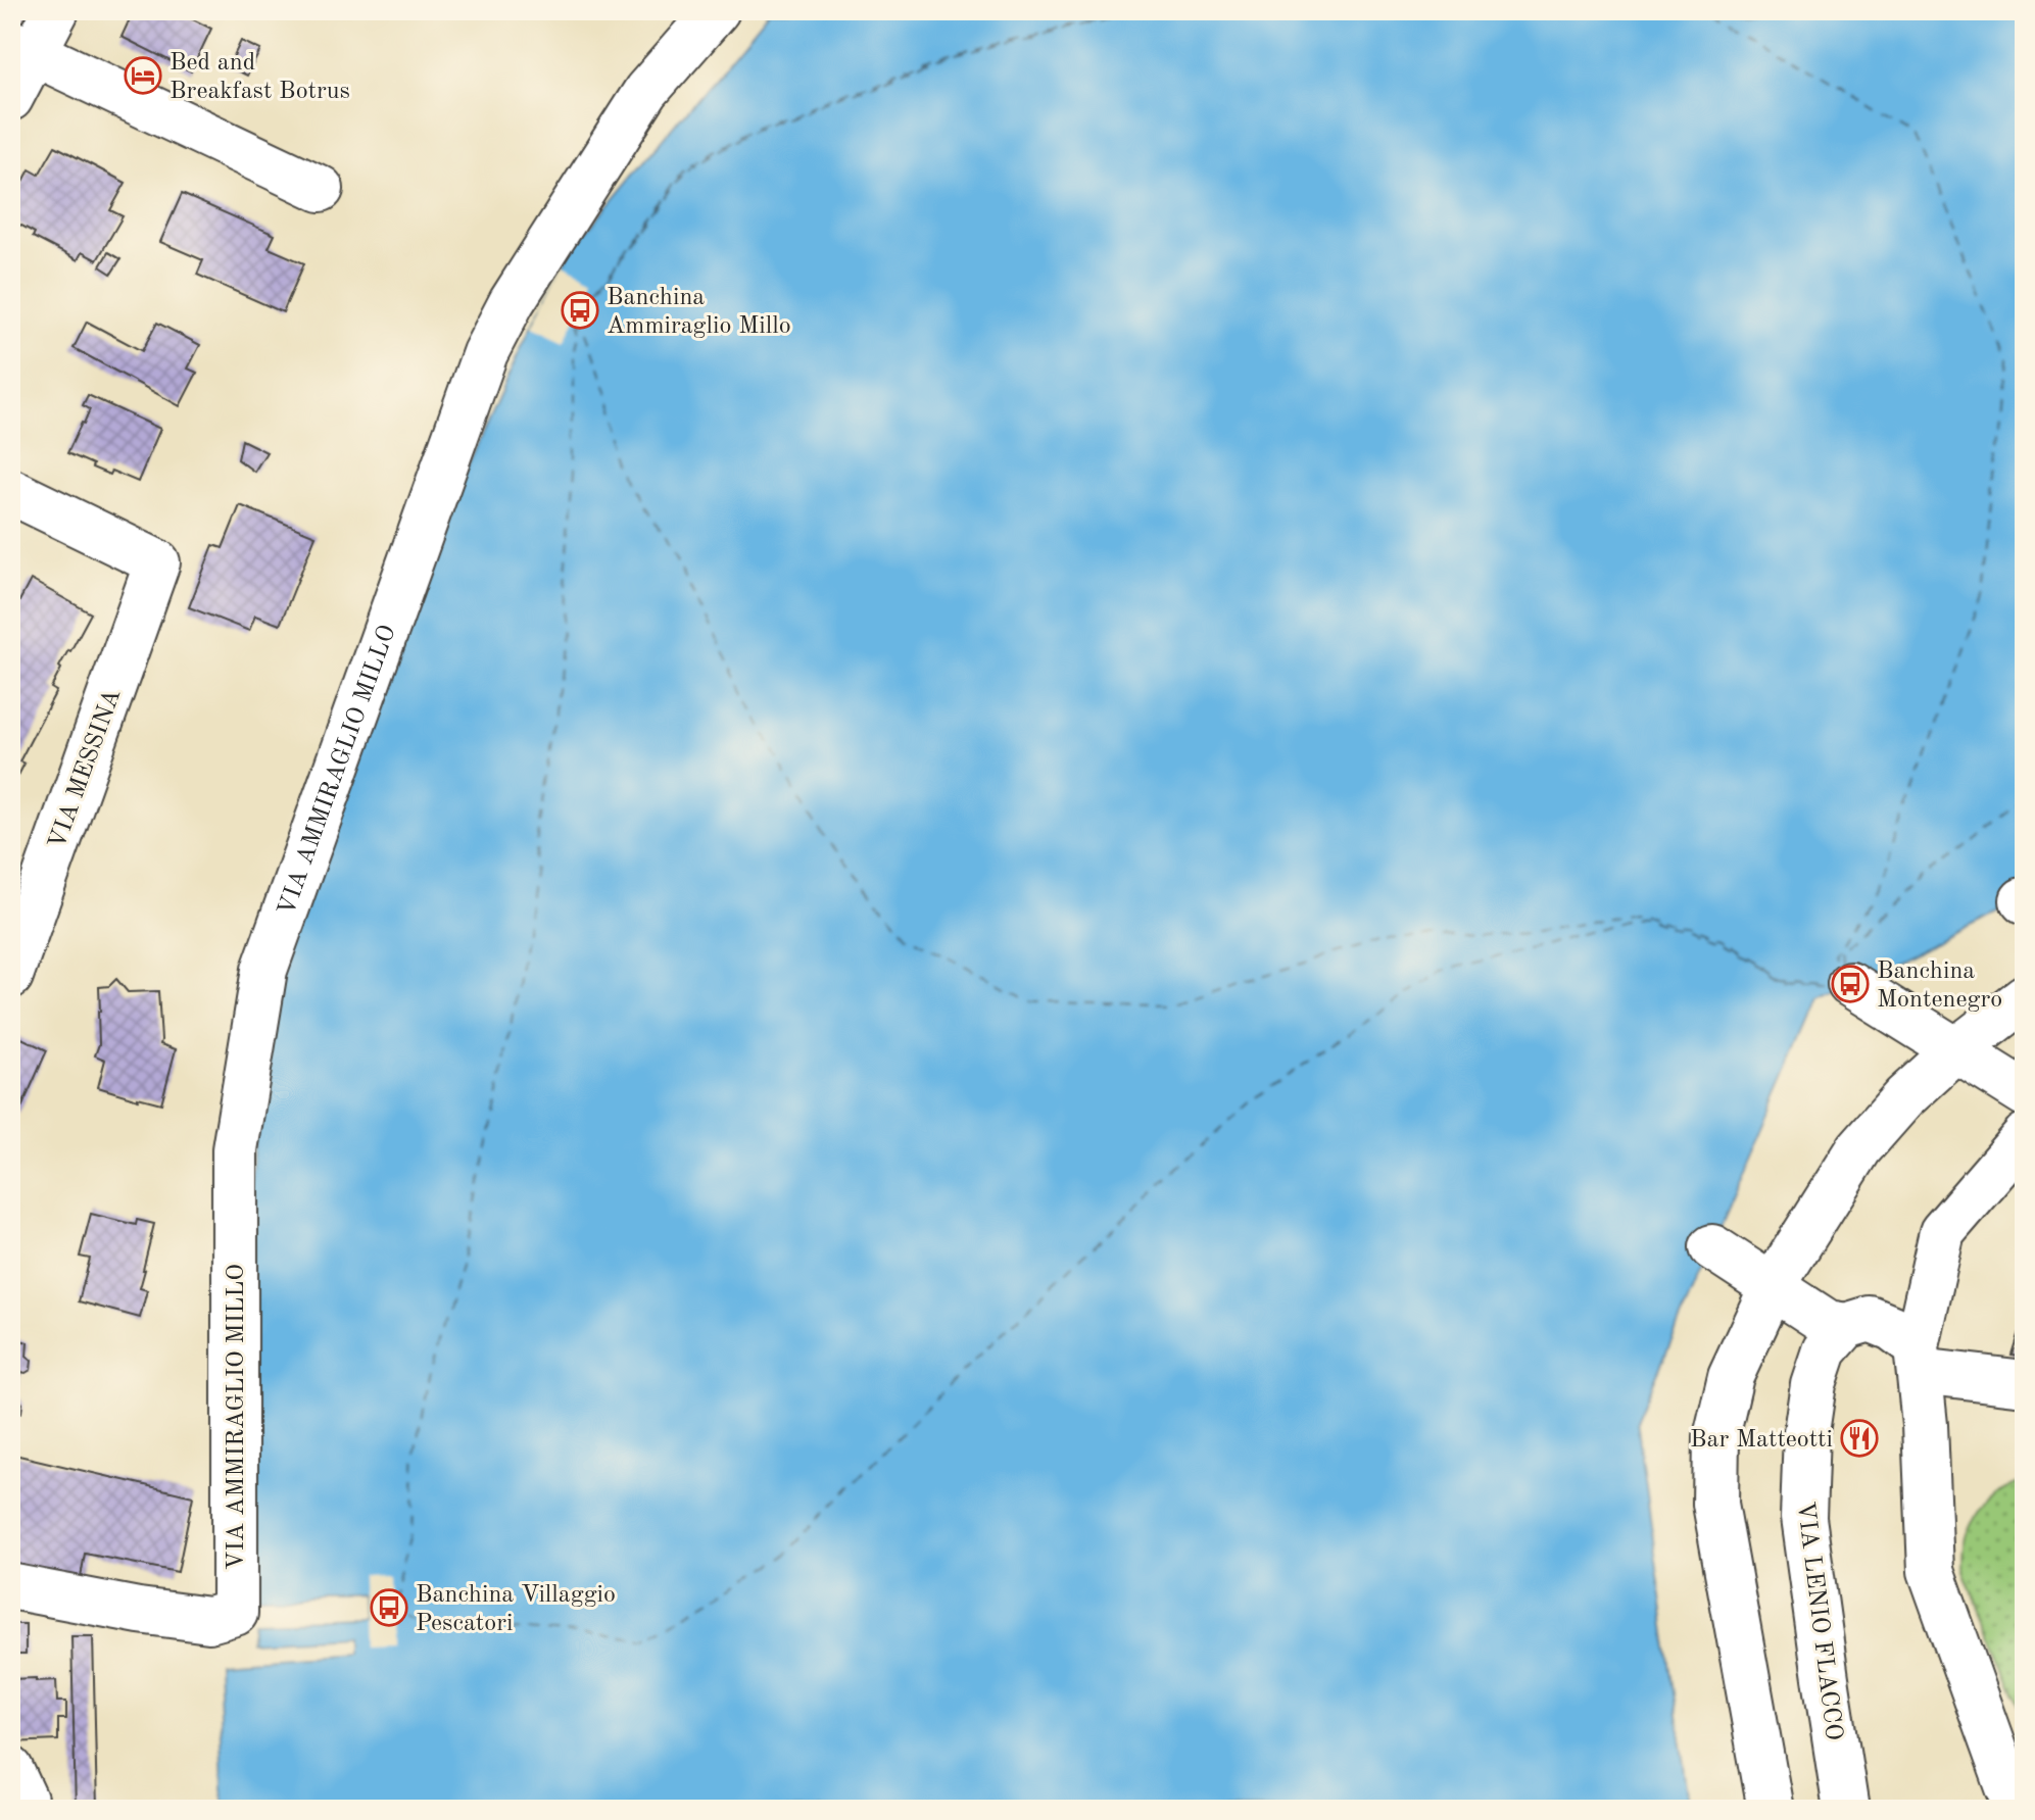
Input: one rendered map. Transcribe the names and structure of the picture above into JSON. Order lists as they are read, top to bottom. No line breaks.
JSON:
{"streets":{"street":["VIA MESSINA","VIA AMMIRAGLIO MILLO","VIA LENIO FLACCO"]},"places":{"hotel":["Bed and Breakfast Botrus"],"bus stop":["Banchina Ammiraglio Millo","Banchina Montenegro","Banchina Villaggio Pescatori"],"restaurant":["Bar Matteotti"]}}
